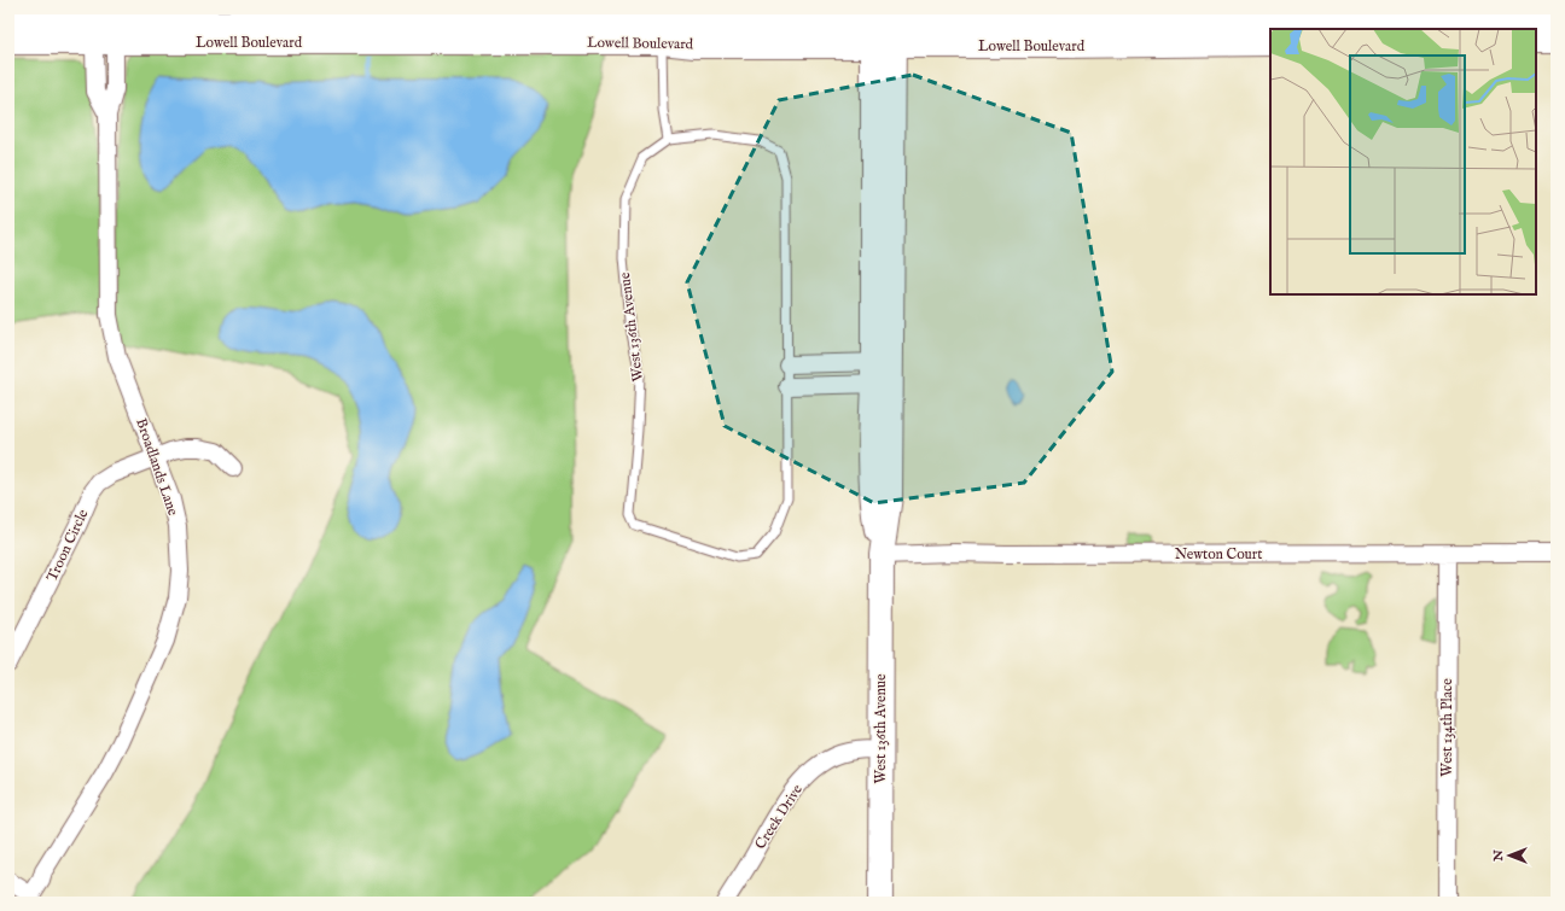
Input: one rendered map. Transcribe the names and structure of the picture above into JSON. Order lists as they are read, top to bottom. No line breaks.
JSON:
{"streets":{"main road":["Lowell Boulevard","West 136th Avenue"],"street":["Broadlands Lane","Troon Circle","Newton Court","West 134th Place","Creek Drive"]},"crossings":[["Lowell Boulevard","West 136th Avenue"],["Lowell Boulevard","Broadlands Lane"],["West 136th Avenue","Newton Court"],["West 136th Avenue","Creek Drive"],["Broadlands Lane","Troon Circle"],["Newton Court","West 134th Place"]],"north":"left"}
